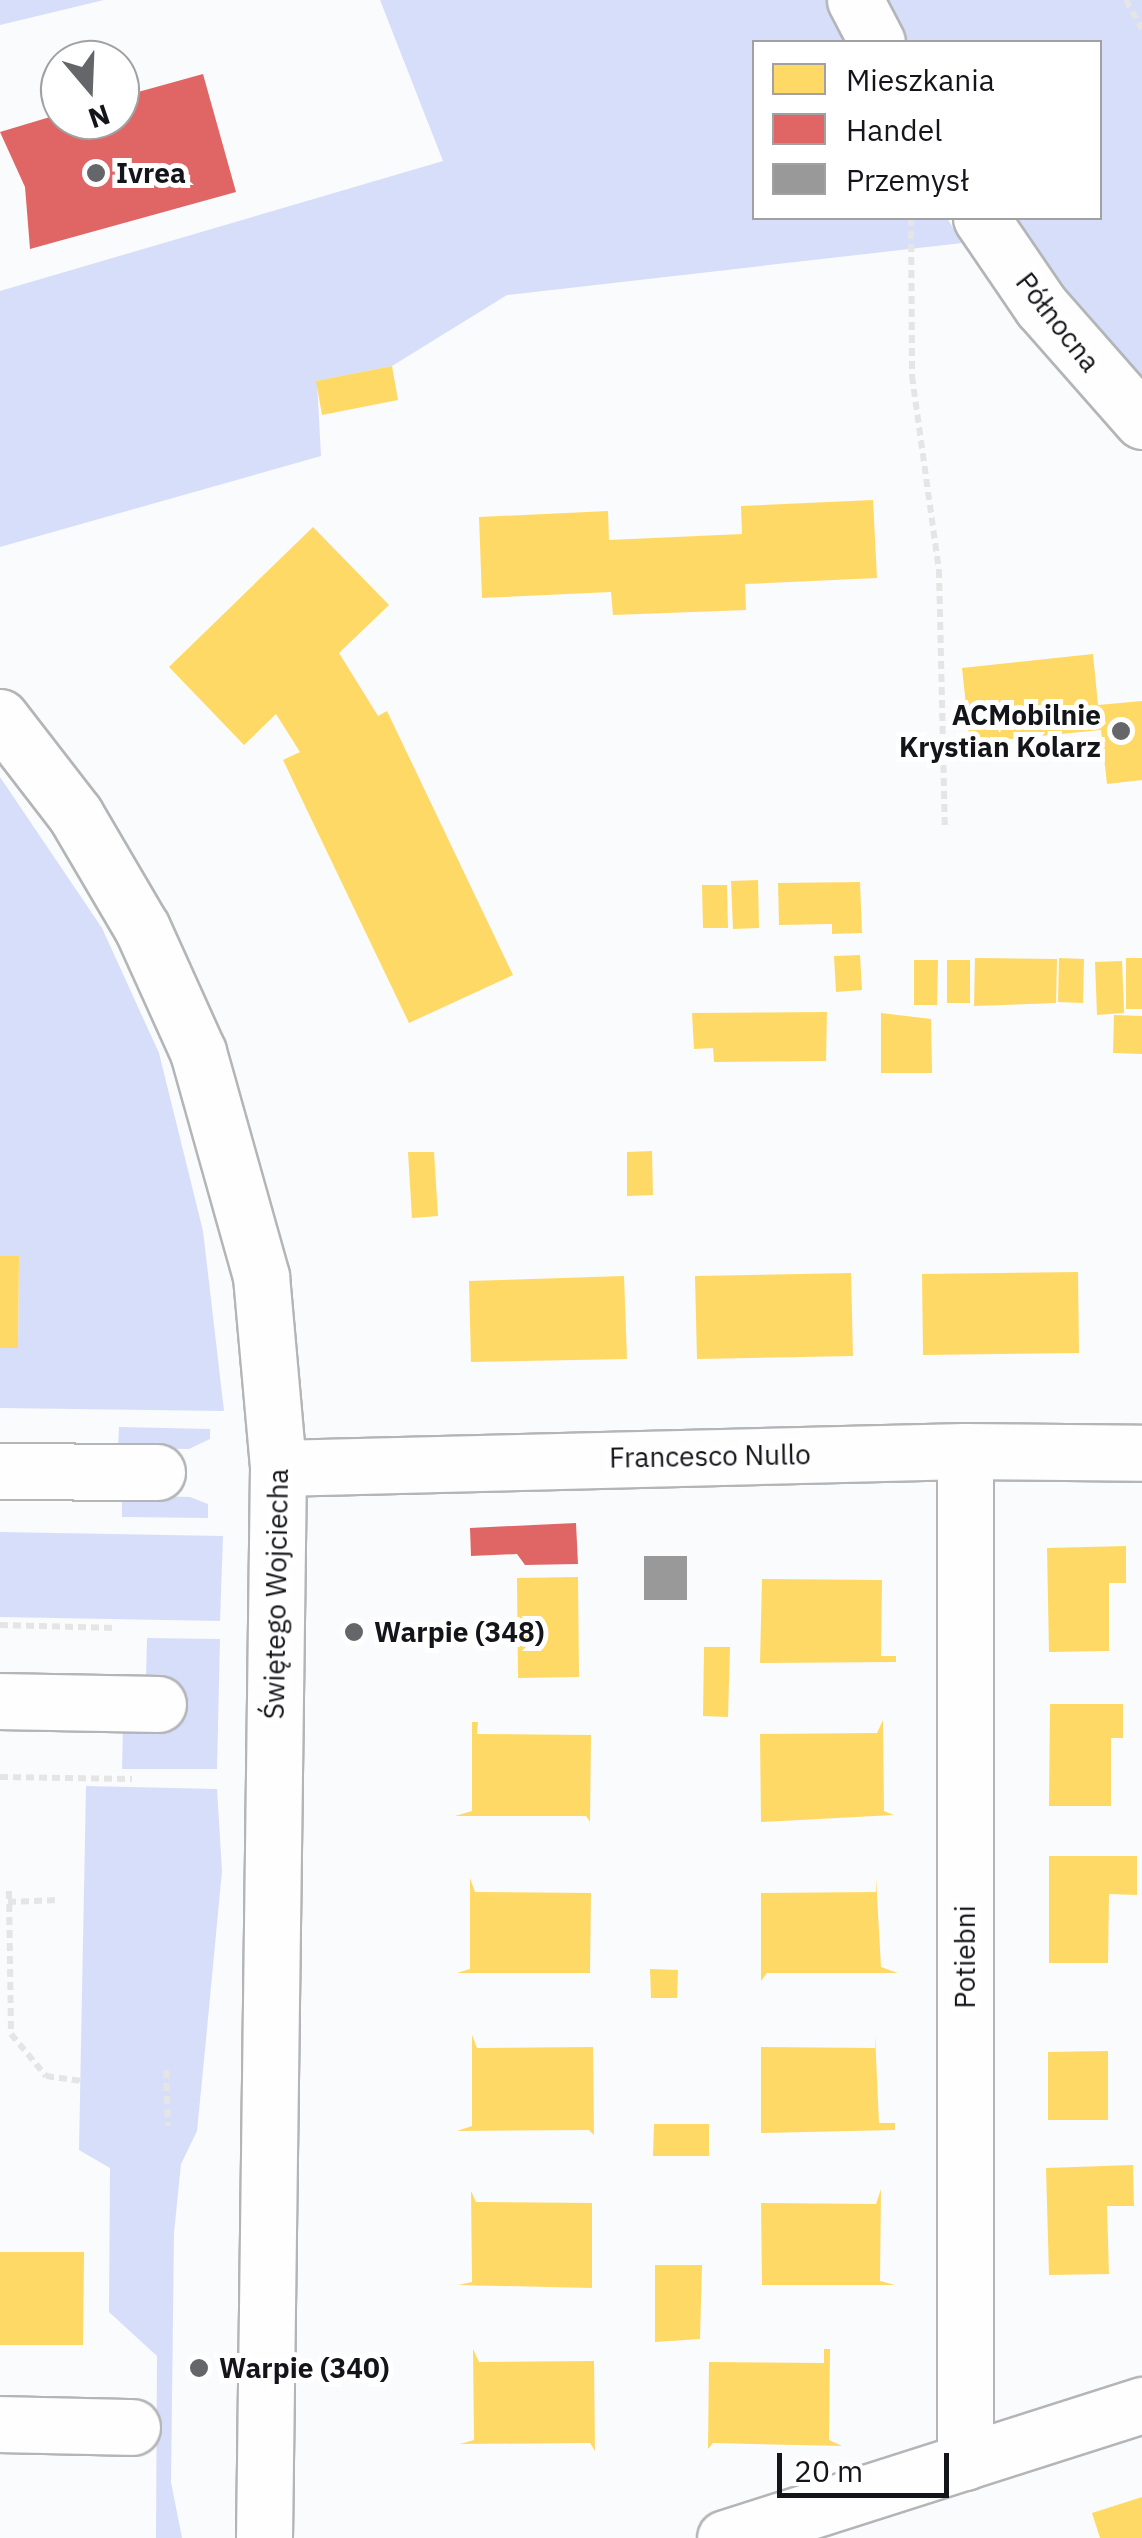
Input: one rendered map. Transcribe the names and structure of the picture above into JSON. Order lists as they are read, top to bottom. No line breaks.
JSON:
{"streets":{"street":["Północna","Francesco Nullo","Świętego Wojciecha","Potiebni"]},"crossings":[["Francesco Nullo","Świętego Wojciecha"],["Francesco Nullo","Potiebni"]],"places":["Ivrea","ACMobilnie Krystian Kolarz","Warpie (348)","Warpie (340)"],"legend":["Mieszkania","Handel","Przemysł"],"scale_bar":"20 m","north":"bottom"}
